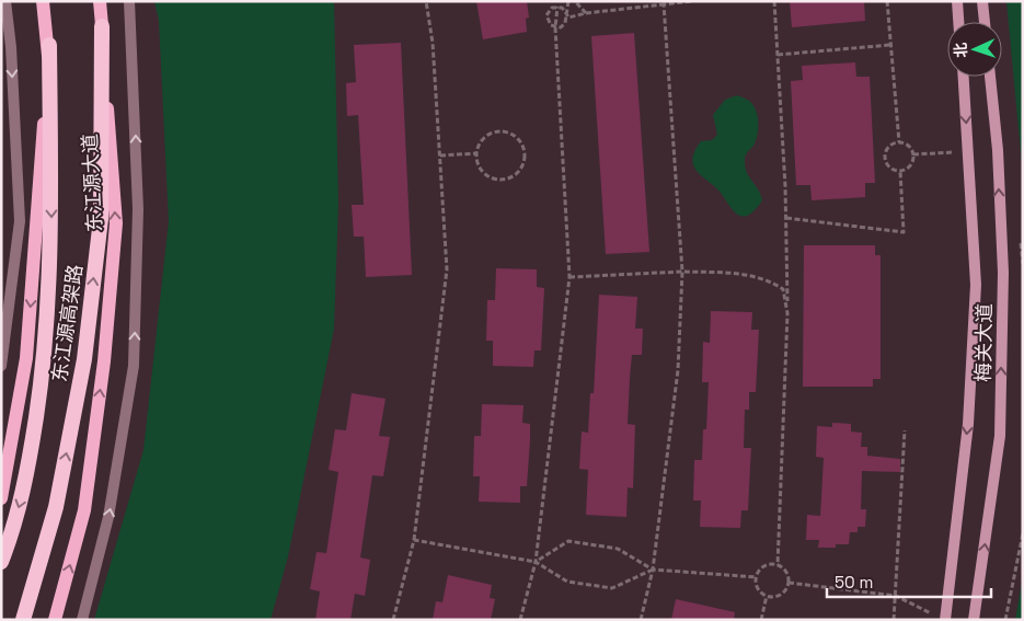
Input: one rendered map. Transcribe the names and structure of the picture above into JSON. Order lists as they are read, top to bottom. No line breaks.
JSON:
{"streets":{"highway":["东江源高架路"],"main road":["东江源大道","梅关大道"]},"crossings":[["东江源大道","东江源高架路"]],"scale_bar":"50 m","north":"left"}
